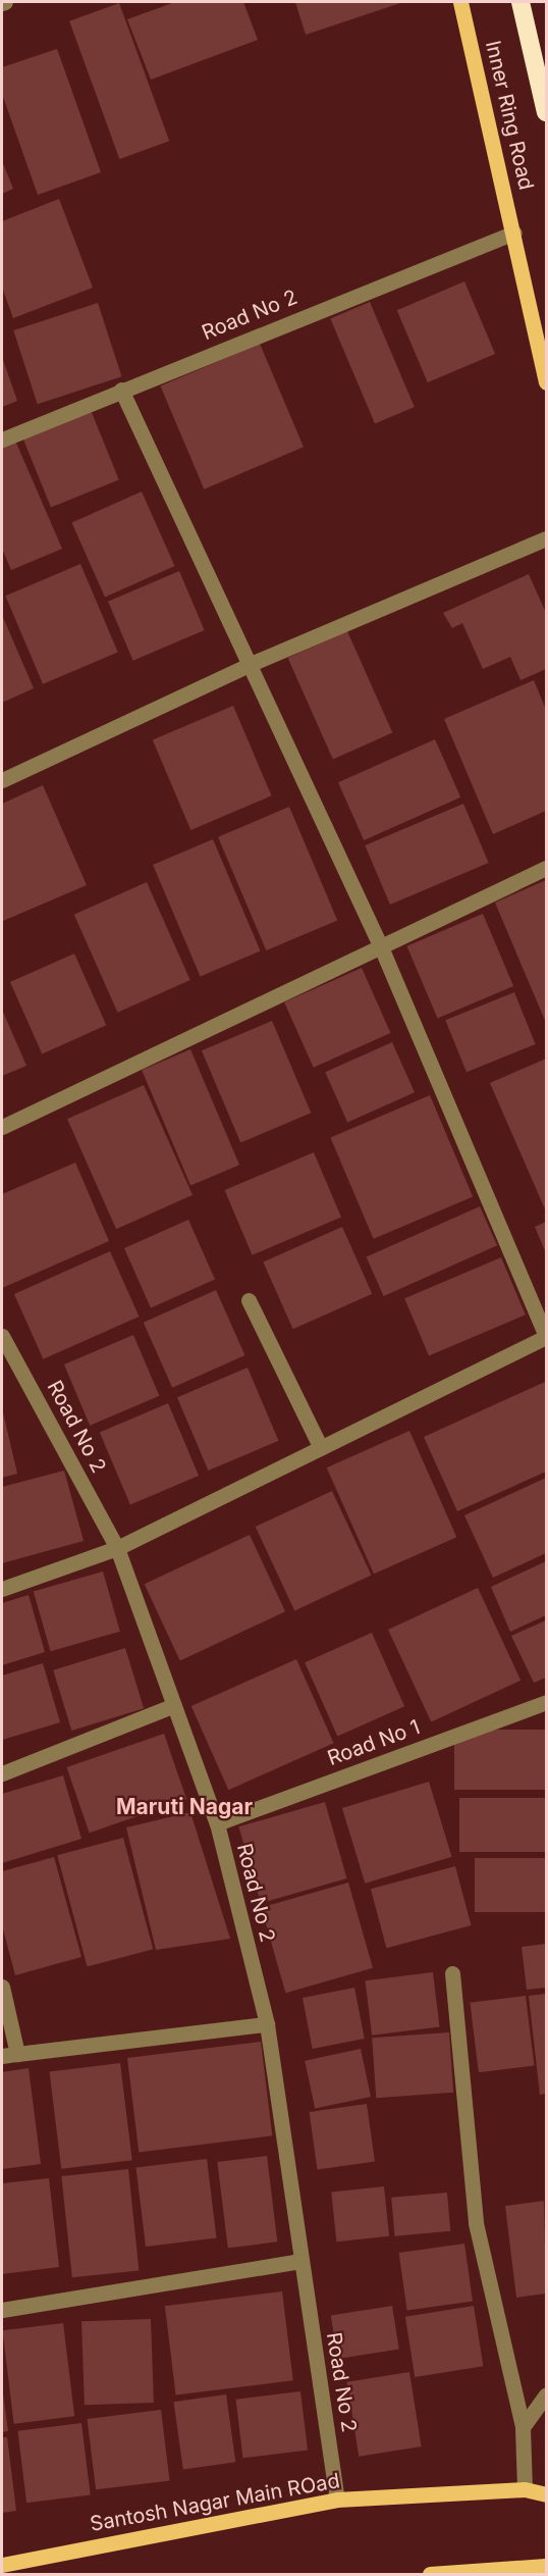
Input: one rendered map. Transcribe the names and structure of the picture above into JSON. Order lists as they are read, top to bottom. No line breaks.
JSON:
{"streets":{"main road":["Inner Ring Road","Santosh Nagar Main ROad"],"street":["Road No 2","Road No 1"]},"crossings":[["Inner Ring Road","Road No 2"],["Road No 2","Road No 1"],["Road No 2","Santosh Nagar Main ROad"]],"districts":["Maruti Nagar"]}
